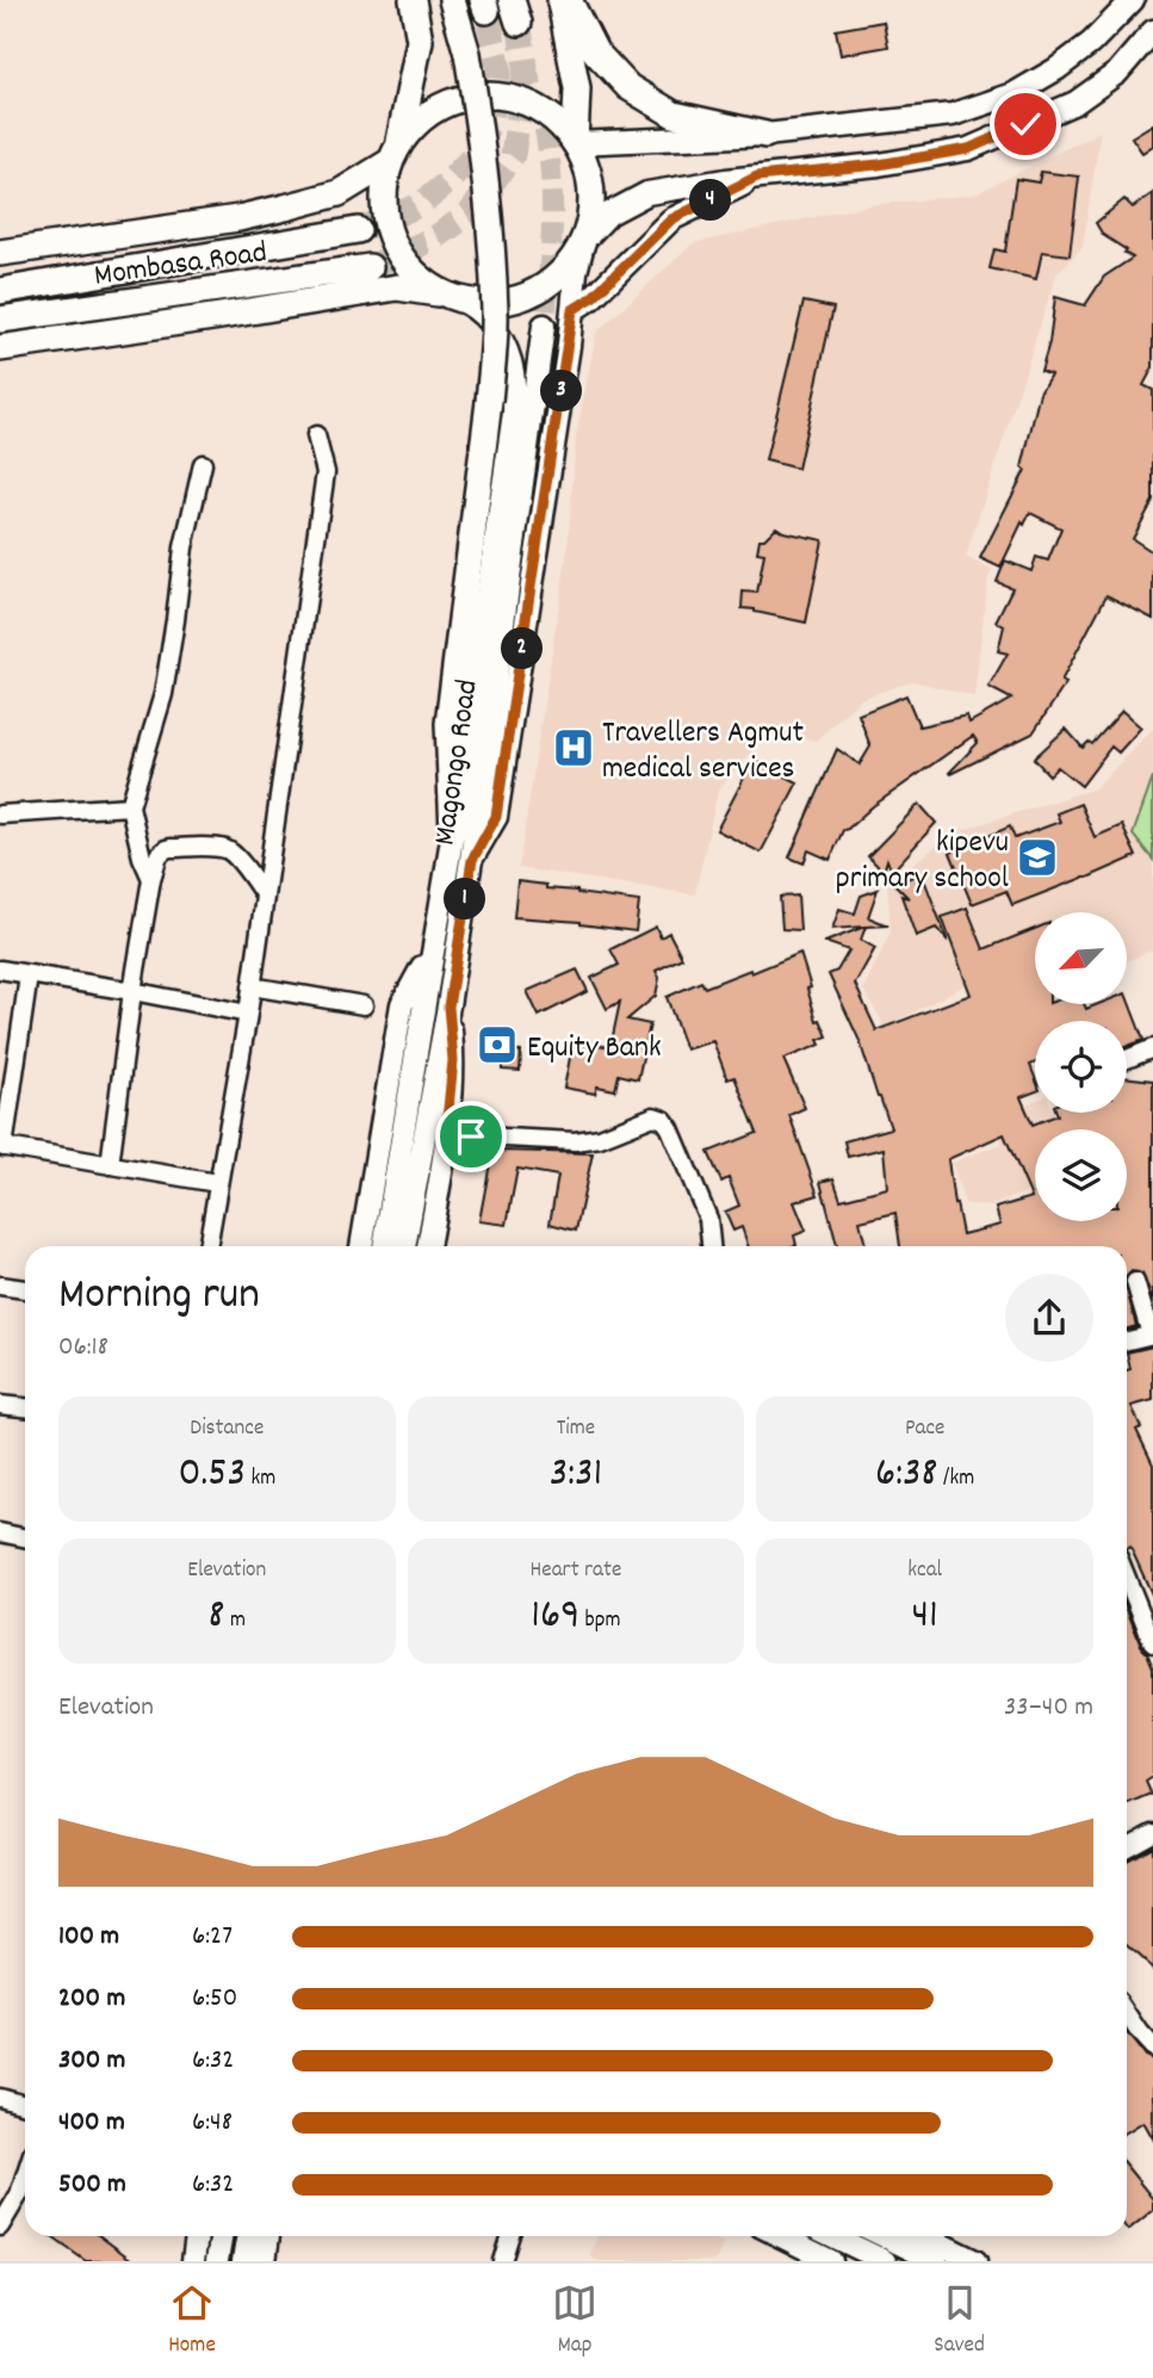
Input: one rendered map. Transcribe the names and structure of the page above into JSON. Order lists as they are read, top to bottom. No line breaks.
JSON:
{"streets":{"highway":["Mombasa Road"],"main road":["Magongo Road"]},"places":{"hospital":["Travellers Agmut medical services"],"school or university":["kipevu primary school"],"bank":["Equity Bank"]},"north":"bottom left","page":{"pins":["4","3","2","1"],"heading":["Morning run","06:18"],"stats":[["Distance","0.53 km"],["Time","3:31"],["Pace","6:38 /km"],["Elevation","8 m"],["Heart rate","169 bpm"],["kcal","41"]],"chart":["Elevation","33–40 m"],"list":[{"name":"100 m","note":"6:27"},{"name":"200 m","note":"6:50"},{"name":"300 m","note":"6:32"},{"name":"400 m","note":"6:48"},{"name":"500 m","note":"6:32"}],"tabs":["Home","Map","Saved"]}}
